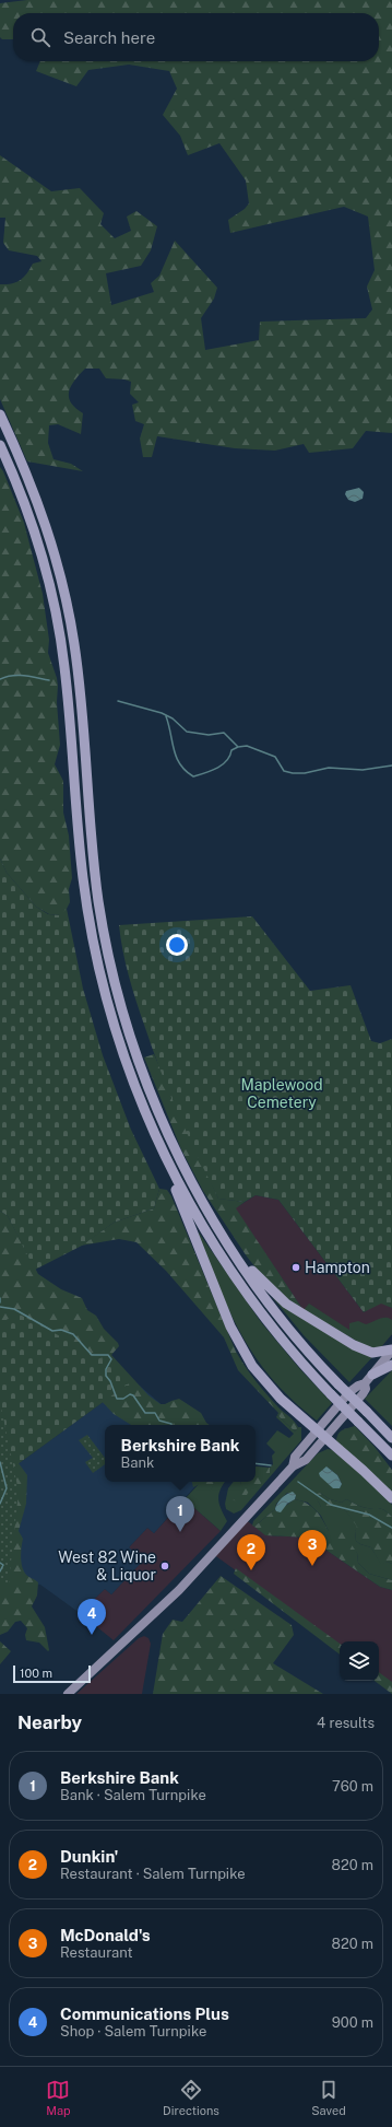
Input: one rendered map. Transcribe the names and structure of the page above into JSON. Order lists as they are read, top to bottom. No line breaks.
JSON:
{"parks":["Maplewood Cemetery"],"places":["Hampton","West 82 Wine & Liquor"],"scale_bar":"100 m","page":{"search":"Search here","popup":["Berkshire Bank","Bank"],"pins":["1","3","2","4"],"scale":"100 m","heading":["Nearby","4 results"],"list":[{"mark":"1","name":"Berkshire Bank","note":"Bank · Salem Turnpike","value":"760 m"},{"mark":"2","name":"Dunkin'","note":"Restaurant · Salem Turnpike","value":"820 m"},{"mark":"3","name":"McDonald's","note":"Restaurant","value":"820 m"},{"mark":"4","name":"Communications Plus","note":"Shop · Salem Turnpike","value":"900 m"}],"nav":["Map","Directions","Saved"]}}
